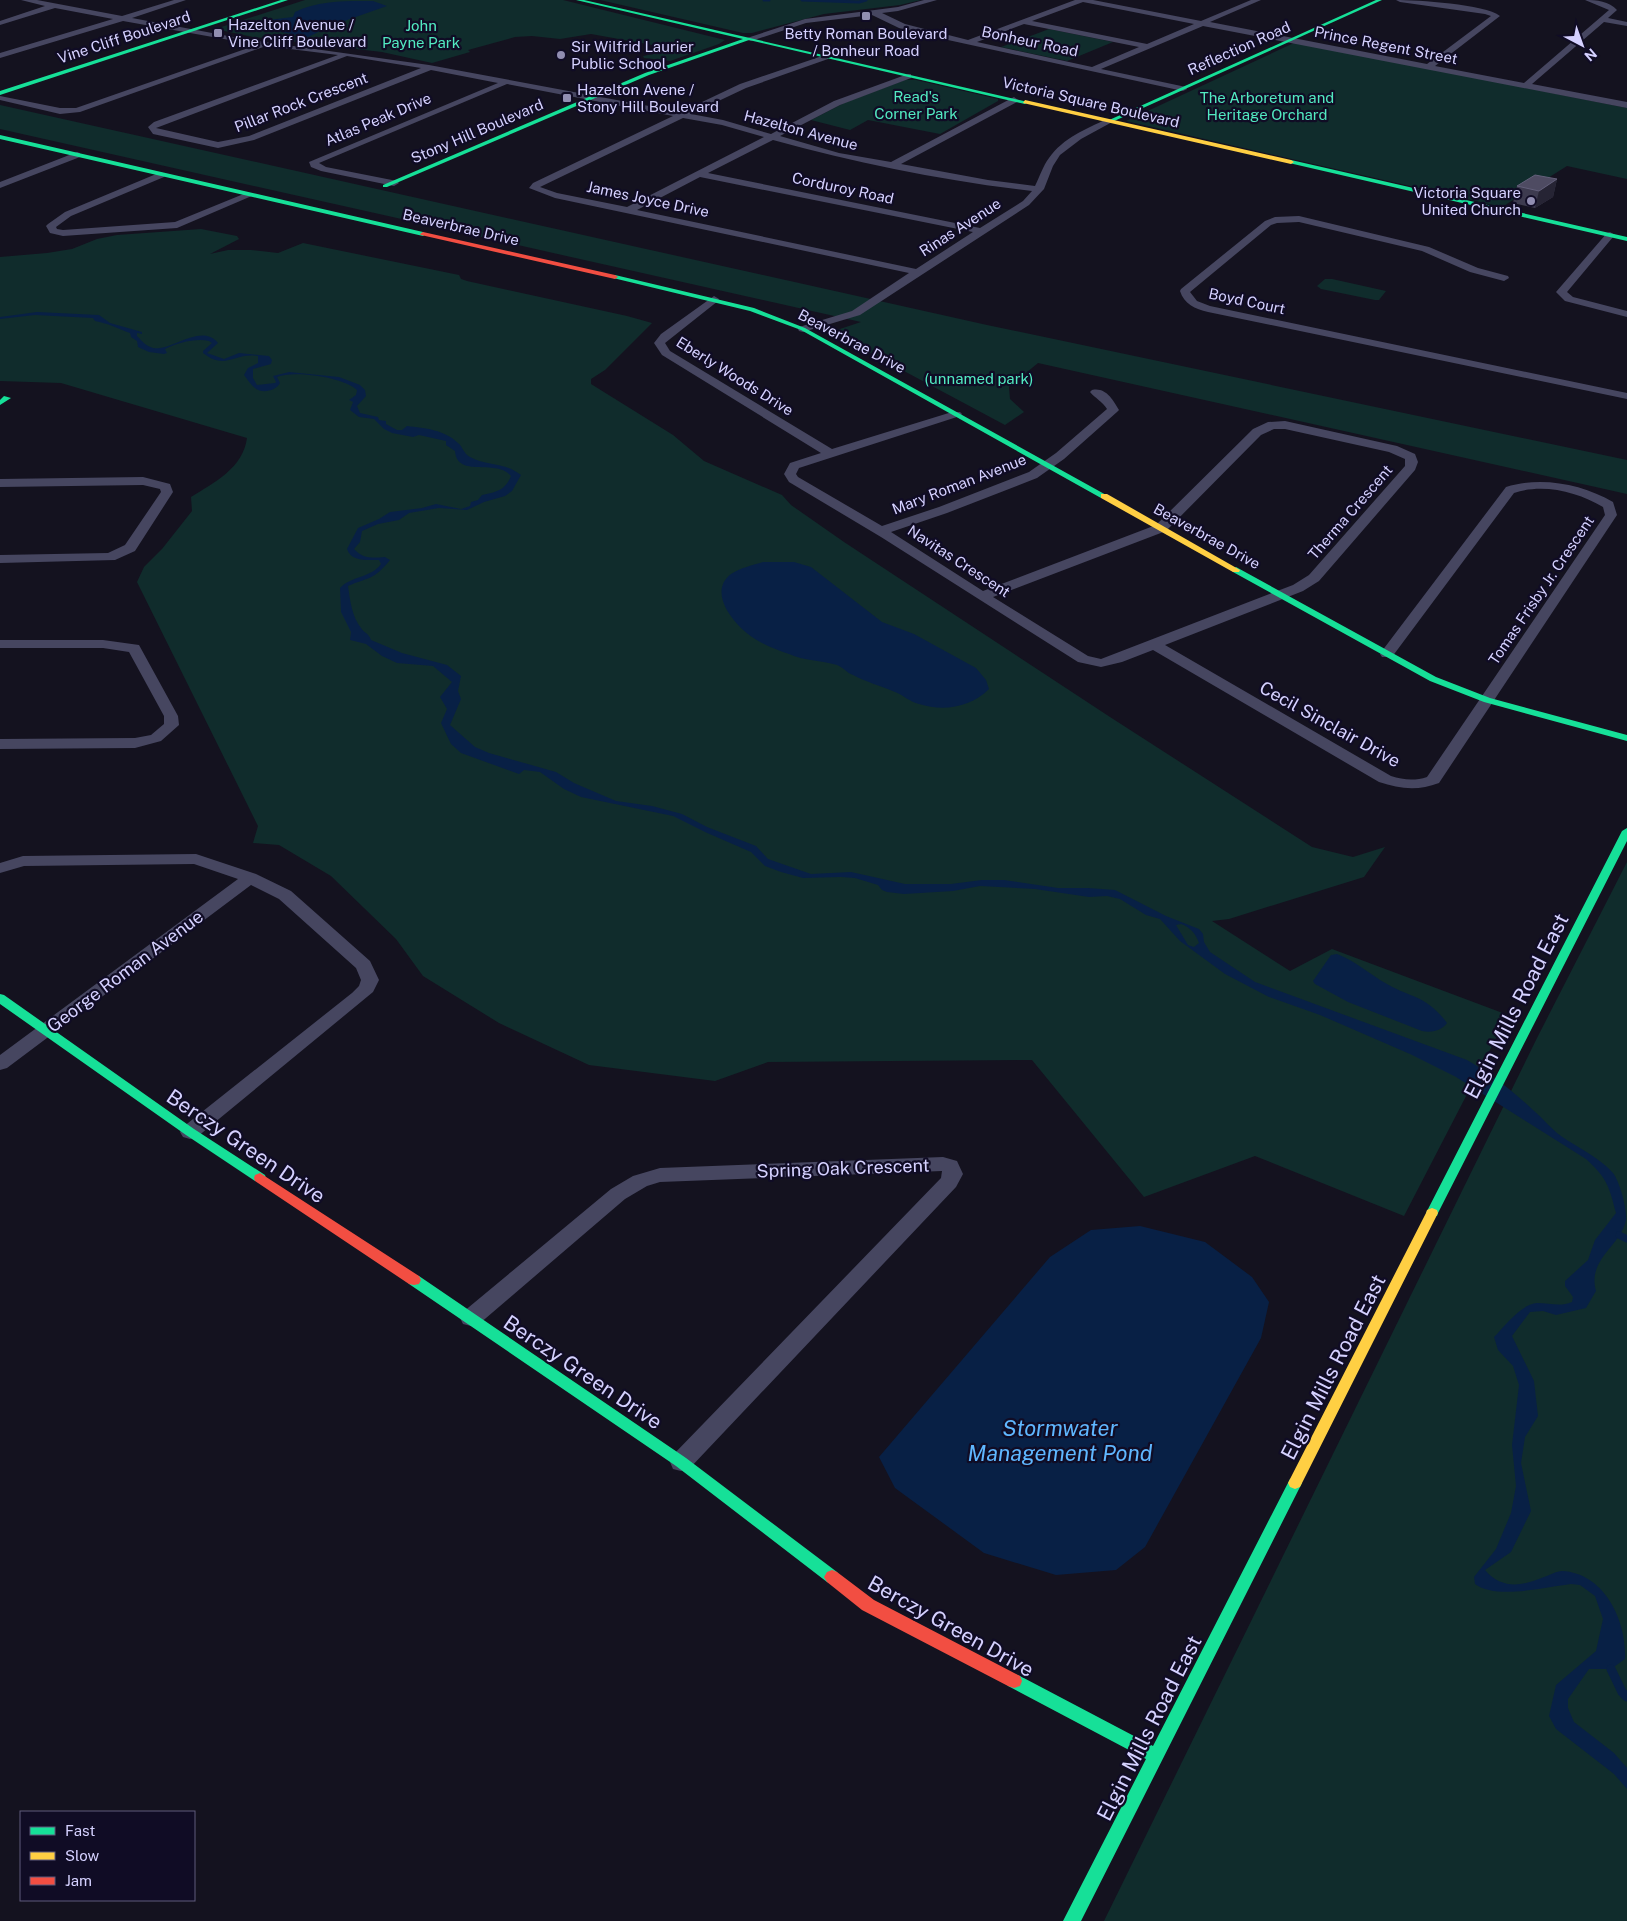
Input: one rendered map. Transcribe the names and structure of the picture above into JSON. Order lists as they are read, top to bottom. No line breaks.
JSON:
{"streets":{"street":["Vine Cliff Boulevard","Bonheur Road","Prince Regent Street","Reflection Road","Pillar Rock Crescent","Victoria Square Boulevard","Atlas Peak Drive","Hazelton Avenue","Stony Hill Boulevard","Corduroy Road","James Joyce Drive","Beaverbrae Drive","Rinas Avenue","Boyd Court","Eberly Woods Drive","Mary Roman Avenue","Therma Crescent","Navitas Crescent","Tomas Frisby Jr. Crescent","Cecil Sinclair Drive","George Roman Avenue","Elgin Mills Road East","Berczy Green Drive","Spring Oak Crescent"]},"crossings":[["Vine Cliff Boulevard","Hazelton Avenue"],["Bonheur Road","Reflection Road"],["Prince Regent Street","Reflection Road"],["Reflection Road","Victoria Square Boulevard"],["Reflection Road","Rinas Avenue"],["Pillar Rock Crescent","Hazelton Avenue"],["Victoria Square Boulevard","Stony Hill Boulevard"],["Victoria Square Boulevard","Rinas Avenue"],["Atlas Peak Drive","Hazelton Avenue"],["Atlas Peak Drive","Stony Hill Boulevard"],["Hazelton Avenue","Stony Hill Boulevard"],["Hazelton Avenue","James Joyce Drive"],["Hazelton Avenue","Rinas Avenue"],["Corduroy Road","Rinas Avenue"],["James Joyce Drive","Rinas Avenue"],["Beaverbrae Drive","Rinas Avenue"],["Beaverbrae Drive","Eberly Woods Drive"],["Beaverbrae Drive","Mary Roman Avenue"],["Beaverbrae Drive","Therma Crescent"],["Beaverbrae Drive","Navitas Crescent"],["Beaverbrae Drive","Tomas Frisby Jr. Crescent"],["Beaverbrae Drive","Cecil Sinclair Drive"],["Eberly Woods Drive","Navitas Crescent"],["Mary Roman Avenue","Navitas Crescent"],["Therma Crescent","Navitas Crescent"],["Navitas Crescent","Cecil Sinclair Drive"],["Tomas Frisby Jr. Crescent","Cecil Sinclair Drive"],["George Roman Avenue","Berczy Green Drive"],["Elgin Mills Road East","Berczy Green Drive"],["Berczy Green Drive","Spring Oak Crescent"]],"water":["Stormwater Management Pond"],"parks":["John Payne Park","Read's Corner Park","The Arboretum and Heritage Orchard","(unnamed park)"],"places":{"transit":["Betty Roman Boulevard / Bonheur Road","Hazelton Avenue / Vine Cliff Boulevard","Hazelton Avene / Stony Hill Boulevard"],"other":["Sir Wilfrid Laurier Public School","Victoria Square United Church"]},"legend":["Fast","Slow","Jam"],"north":"bottom right"}
